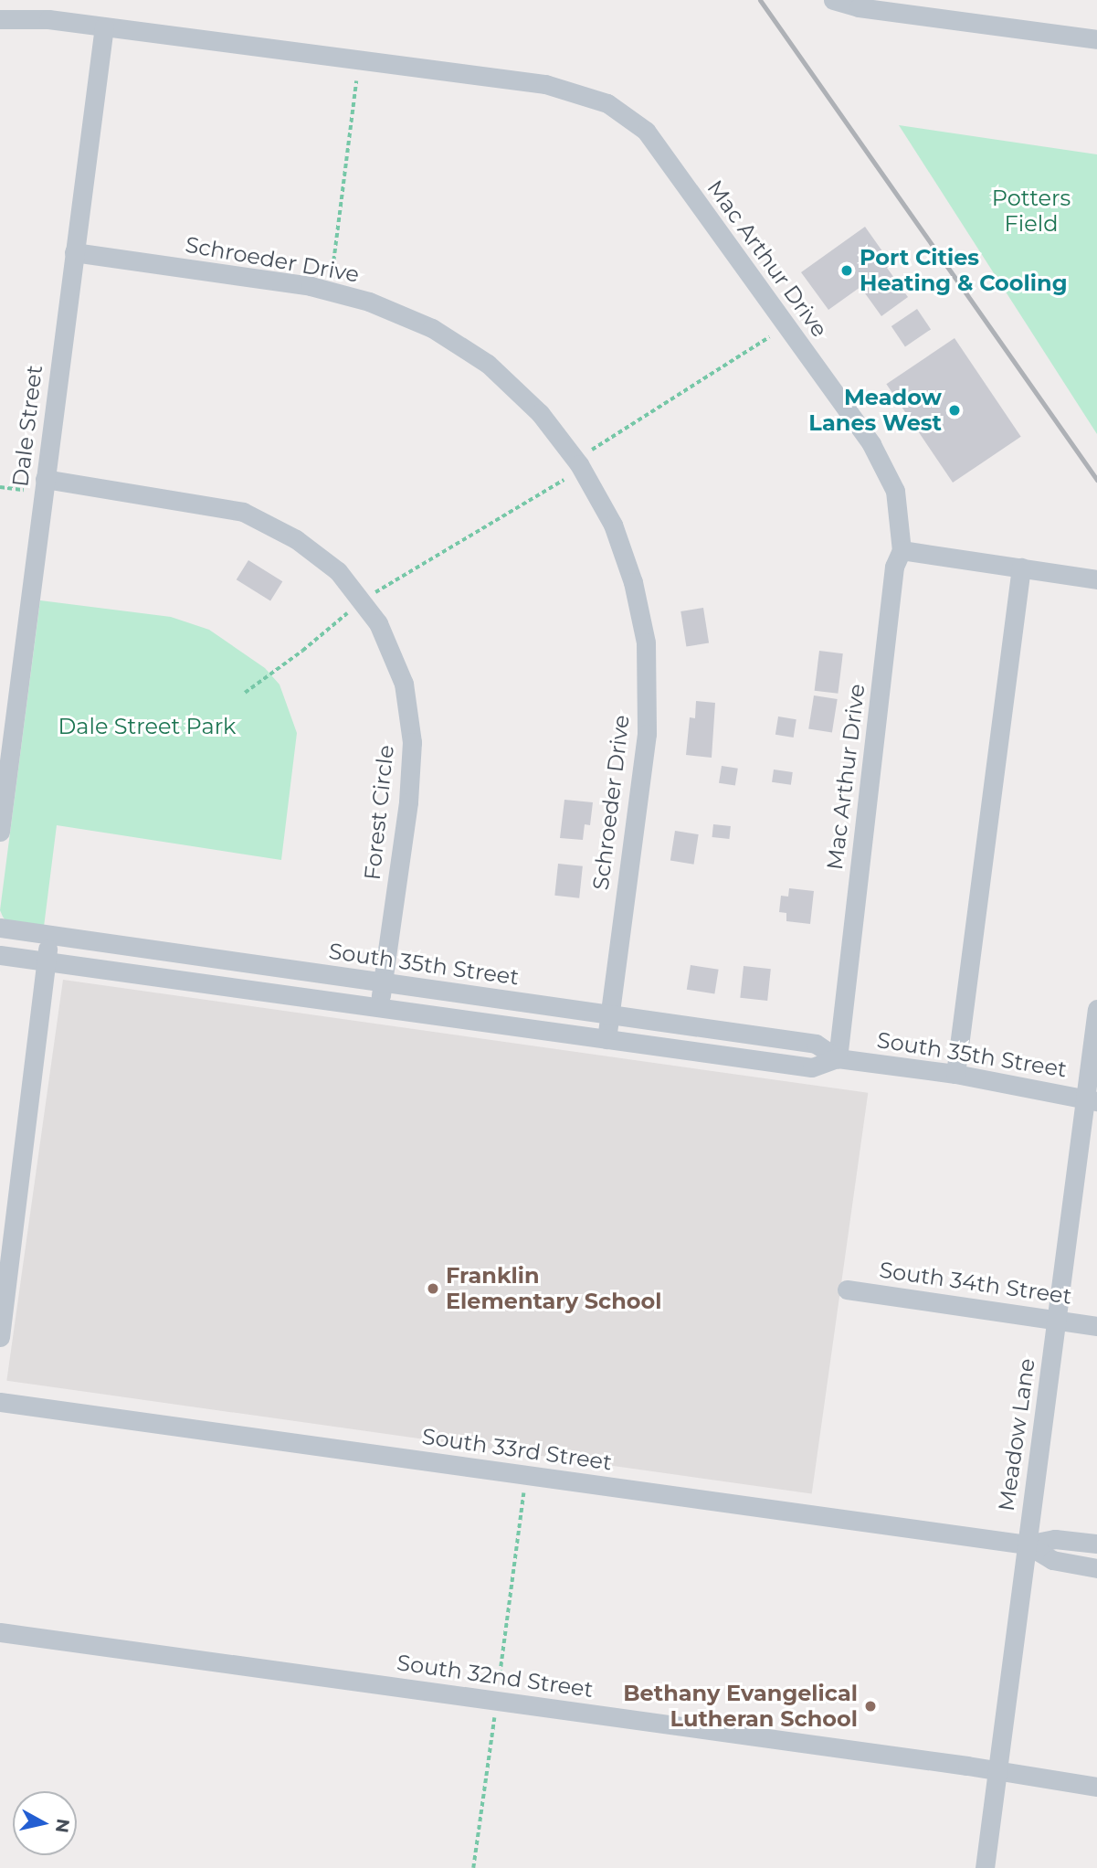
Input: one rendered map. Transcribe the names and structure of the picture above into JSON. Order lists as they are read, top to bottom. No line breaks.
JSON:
{"streets":{"street":["Mac Arthur Drive","Schroeder Drive","Dale Street","Forest Circle","South 35th Street","South 34th Street","Meadow Lane","South 33rd Street","South 32nd Street"]},"crossings":[["Mac Arthur Drive","Dale Street"],["Mac Arthur Drive","South 35th Street"],["Schroeder Drive","Dale Street"],["Schroeder Drive","South 35th Street"],["Dale Street","Forest Circle"],["Forest Circle","South 35th Street"],["South 35th Street","Meadow Lane"],["South 34th Street","Meadow Lane"],["Meadow Lane","South 33rd Street"],["Meadow Lane","South 32nd Street"]],"parks":["Potters Field","Dale Street Park"],"places":["Port Cities Heating & Cooling","Meadow Lanes West","Franklin Elementary School","Bethany Evangelical Lutheran School"],"north":"right"}
